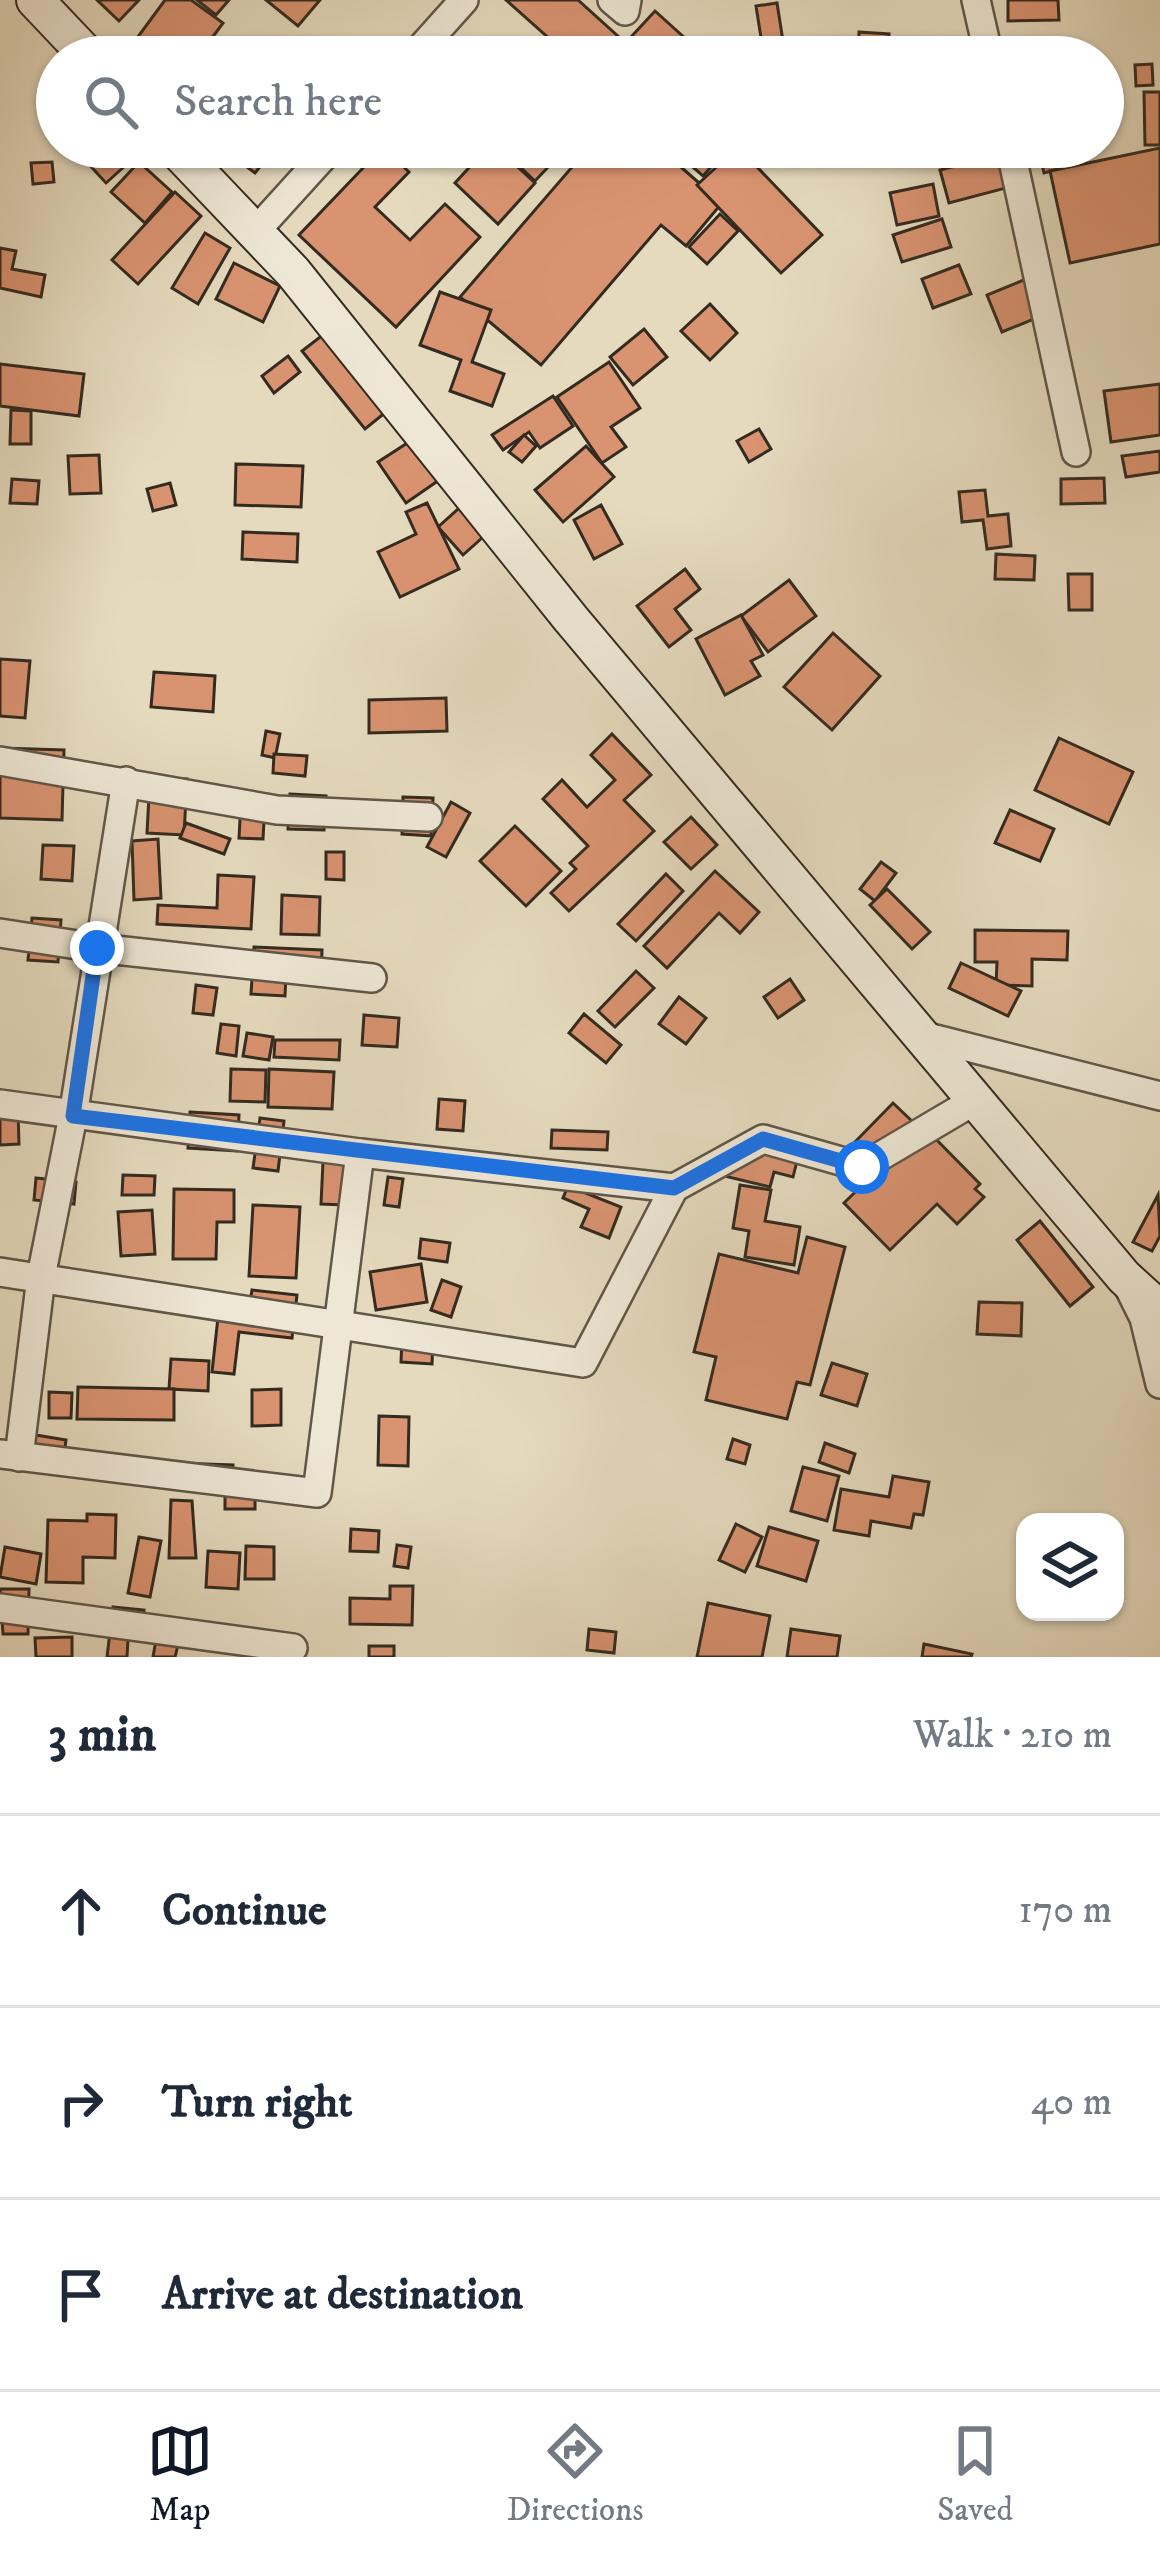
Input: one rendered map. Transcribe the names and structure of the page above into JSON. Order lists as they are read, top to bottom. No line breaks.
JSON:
{"page":{"search":"Search here","heading":["3 min","Walk · 210 m"],"list":[["Continue","170 m"],["Turn right","40 m"],"Arrive at destination"],"nav":["Map","Directions","Saved"]}}
